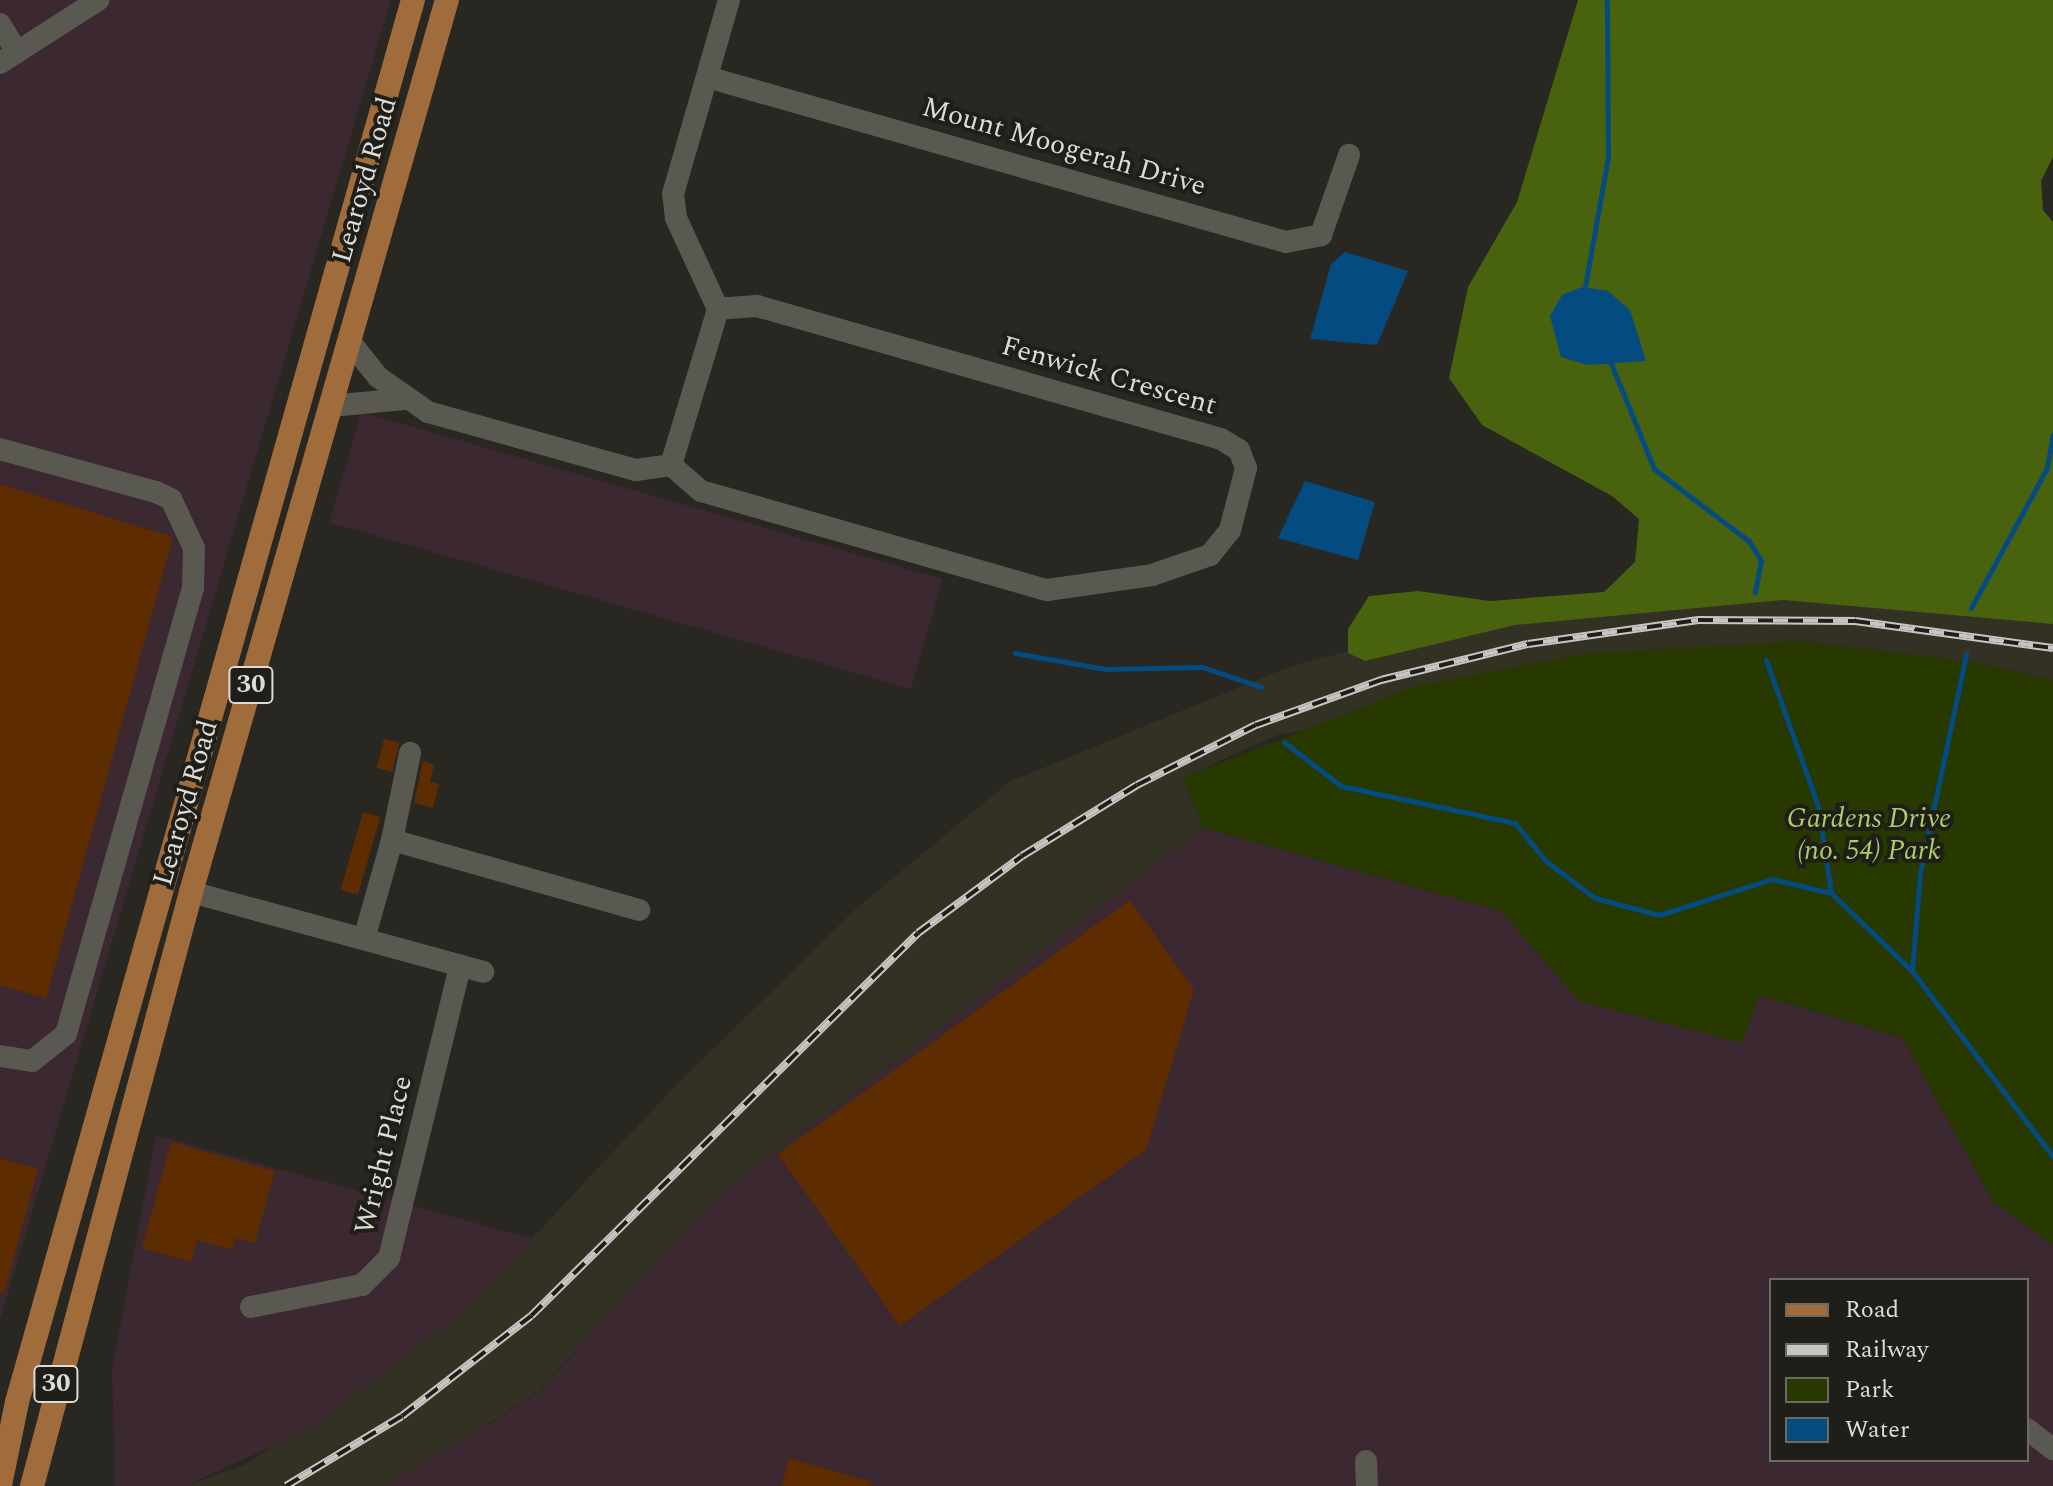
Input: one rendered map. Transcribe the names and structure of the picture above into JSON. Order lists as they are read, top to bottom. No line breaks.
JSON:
{"streets":{"main road":["Learoyd Road","30"],"street":["Mount Moogerah Drive","Fenwick Crescent","Wright Place"]},"parks":["Gardens Drive (no. 54) Park"],"legend":["Road","Railway","Park","Water"]}
